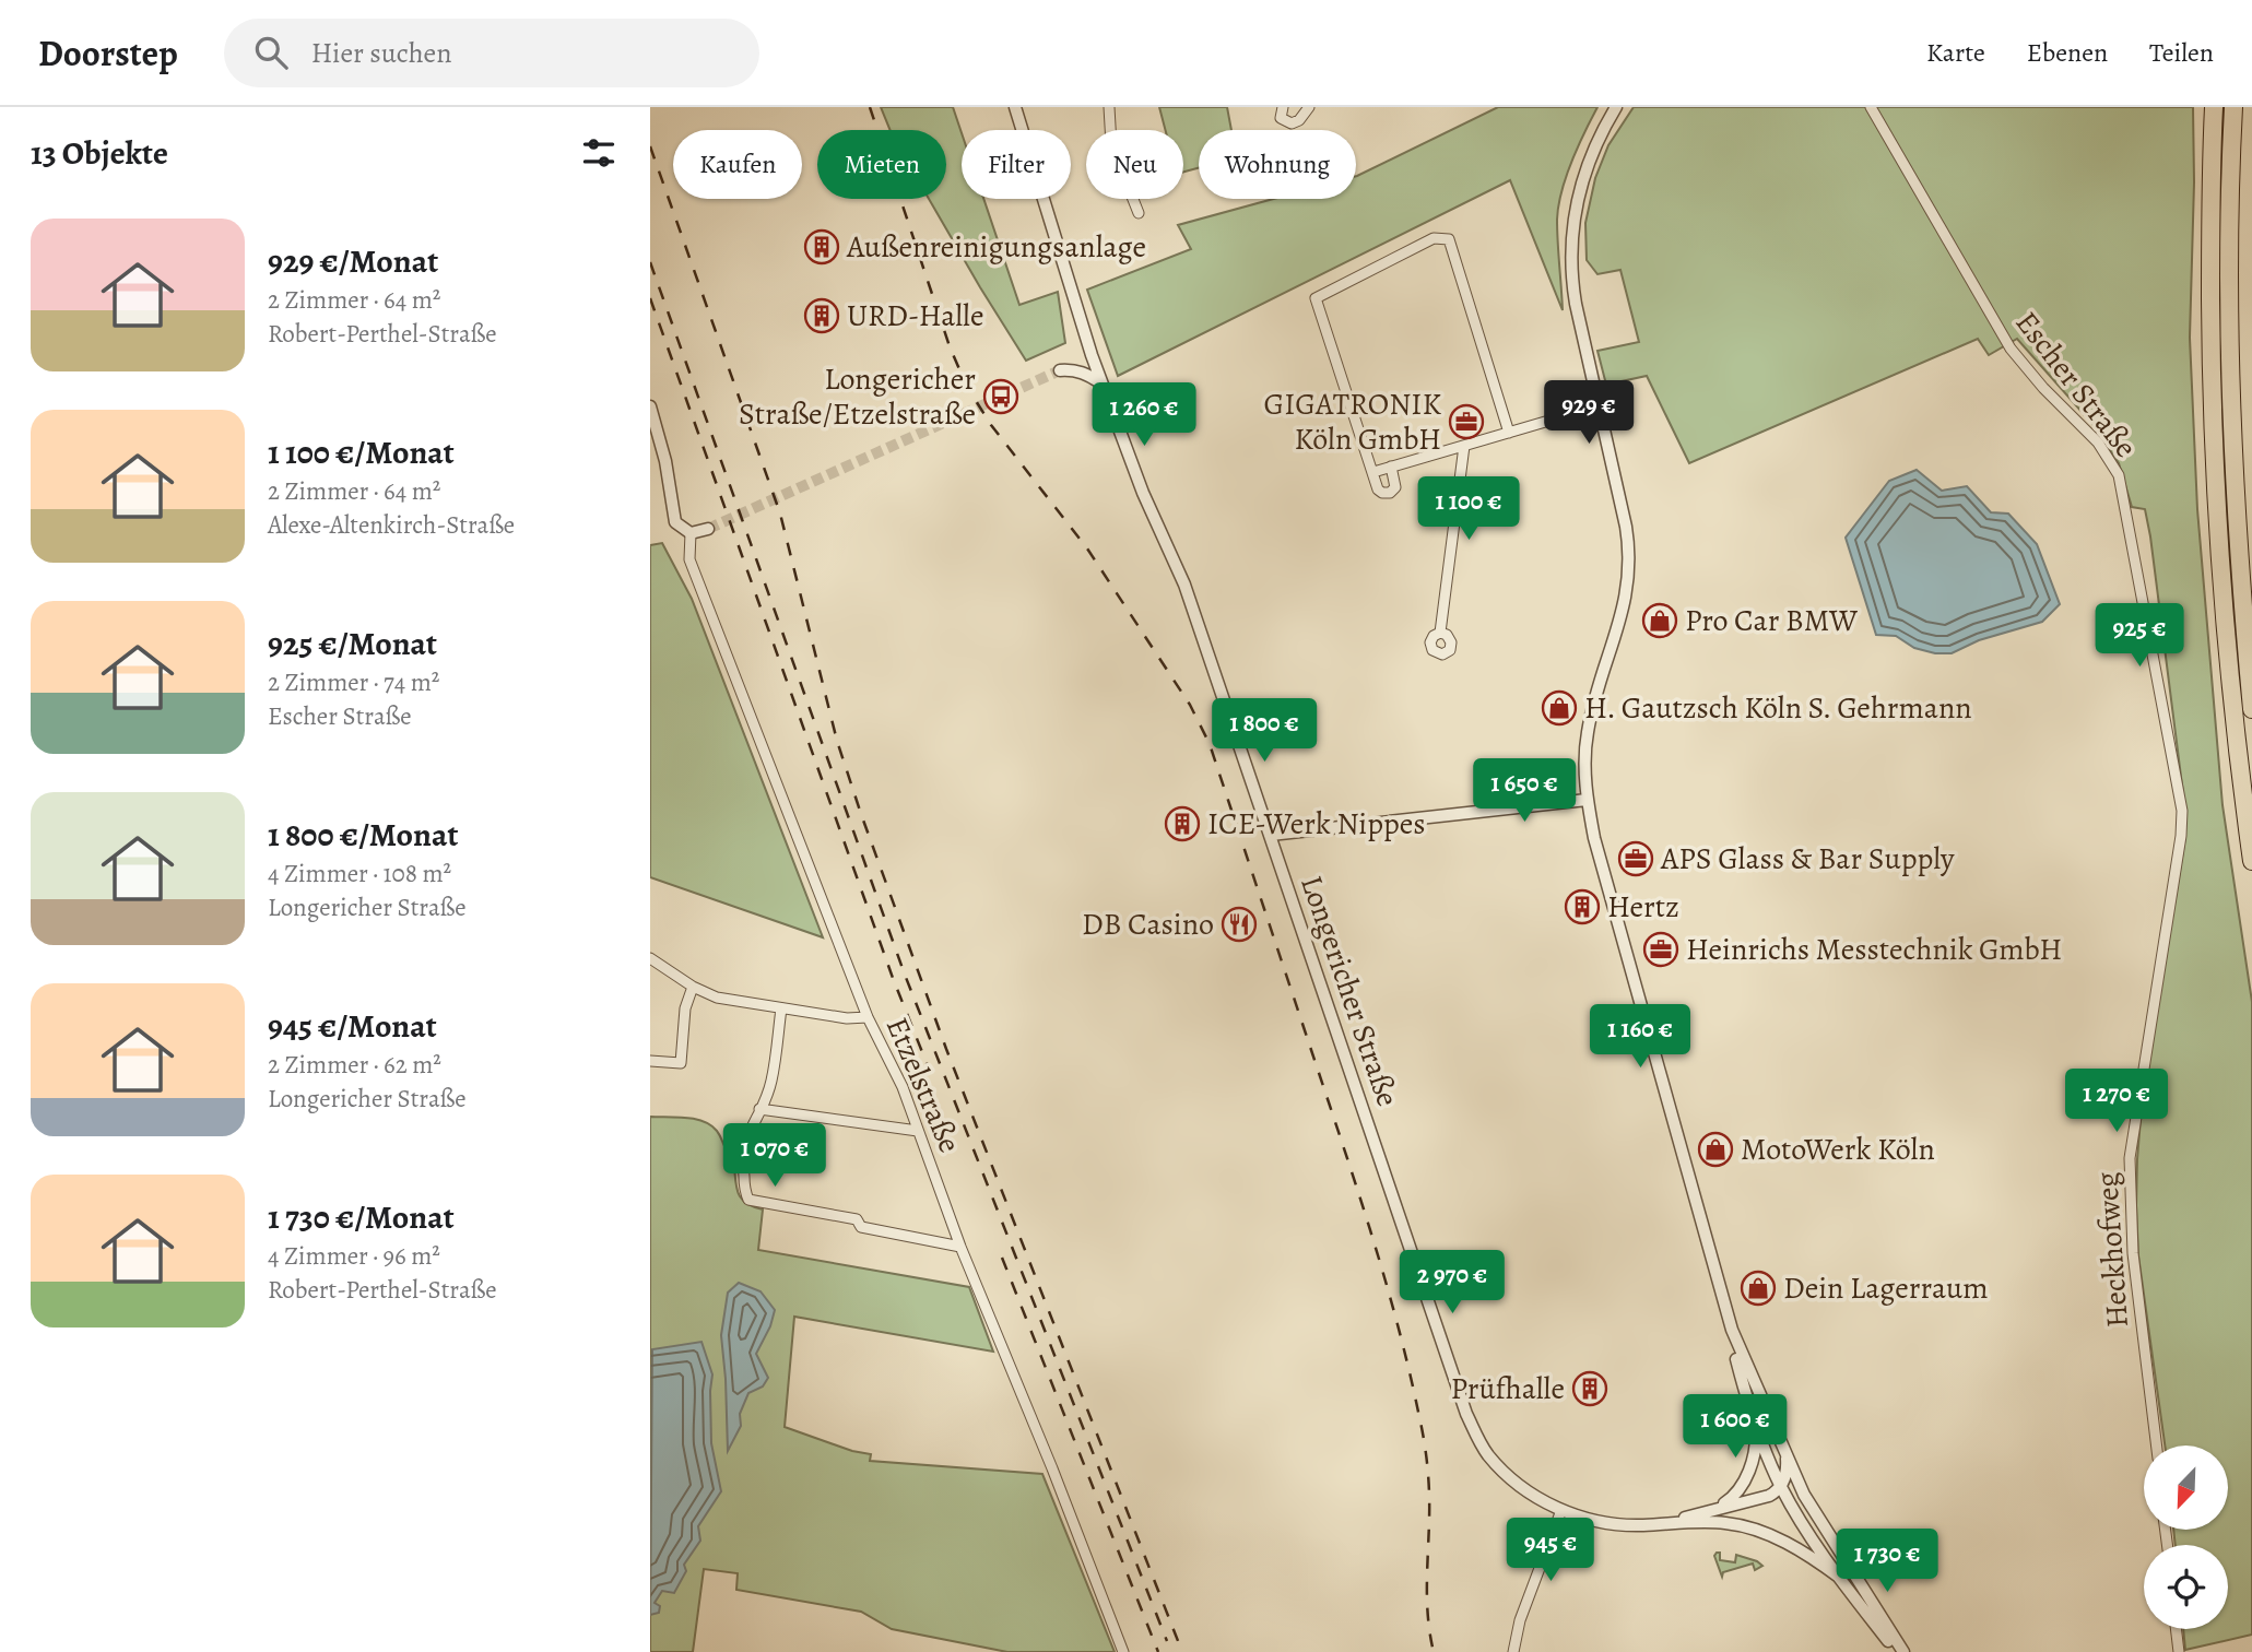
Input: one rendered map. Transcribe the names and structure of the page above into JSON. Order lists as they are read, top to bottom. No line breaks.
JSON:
{"streets":{"street":["Escher Straße","Longericher Straße","Etzelstraße","Heckhofweg"]},"crossings":[["Escher Straße","Heckhofweg"]],"places":{"building":["Außenreinigungsanlage","URD-Halle","ICE-Werk Nippes","Hertz","Prüfhalle"],"bus stop":["Longericher Straße/Etzelstraße"],"office":["GIGATRONIK Köln GmbH","APS Glass & Bar Supply","Heinrichs Messtechnik GmbH"],"shop":["Pro Car BMW","H. Gautzsch Köln S. Gehrmann","MotoWerk Köln","Dein Lagerraum"],"restaurant":["DB Casino"]},"north":"bottom left","page":{"header":"Doorstep","search":"Hier suchen","nav":["Karte","Ebenen","Teilen"],"heading":"13 Objekte","chip":["Kaufen","Mieten","Filter","Neu","Wohnung"],"list":[{"name":"929 €/Monat","note":"2 Zimmer · 64 m² · Robert-Perthel-Straße"},{"name":"1 100 €/Monat","note":"2 Zimmer · 64 m² · Alexe-Altenkirch-Straße"},{"name":"925 €/Monat","note":"2 Zimmer · 74 m² · Escher Straße"},{"name":"1 800 €/Monat","note":"4 Zimmer · 108 m² · Longericher Straße"},{"name":"945 €/Monat","note":"2 Zimmer · 62 m² · Longericher Straße"},{"name":"1 730 €/Monat","note":"4 Zimmer · 96 m² · Robert-Perthel-Straße"}],"price":["929 €","1 260 €","1 100 €","925 €","1 800 €","1 650 €","1 160 €","1 270 €","1 070 €","2 970 €","1 600 €","945 €","1 730 €"]}}
